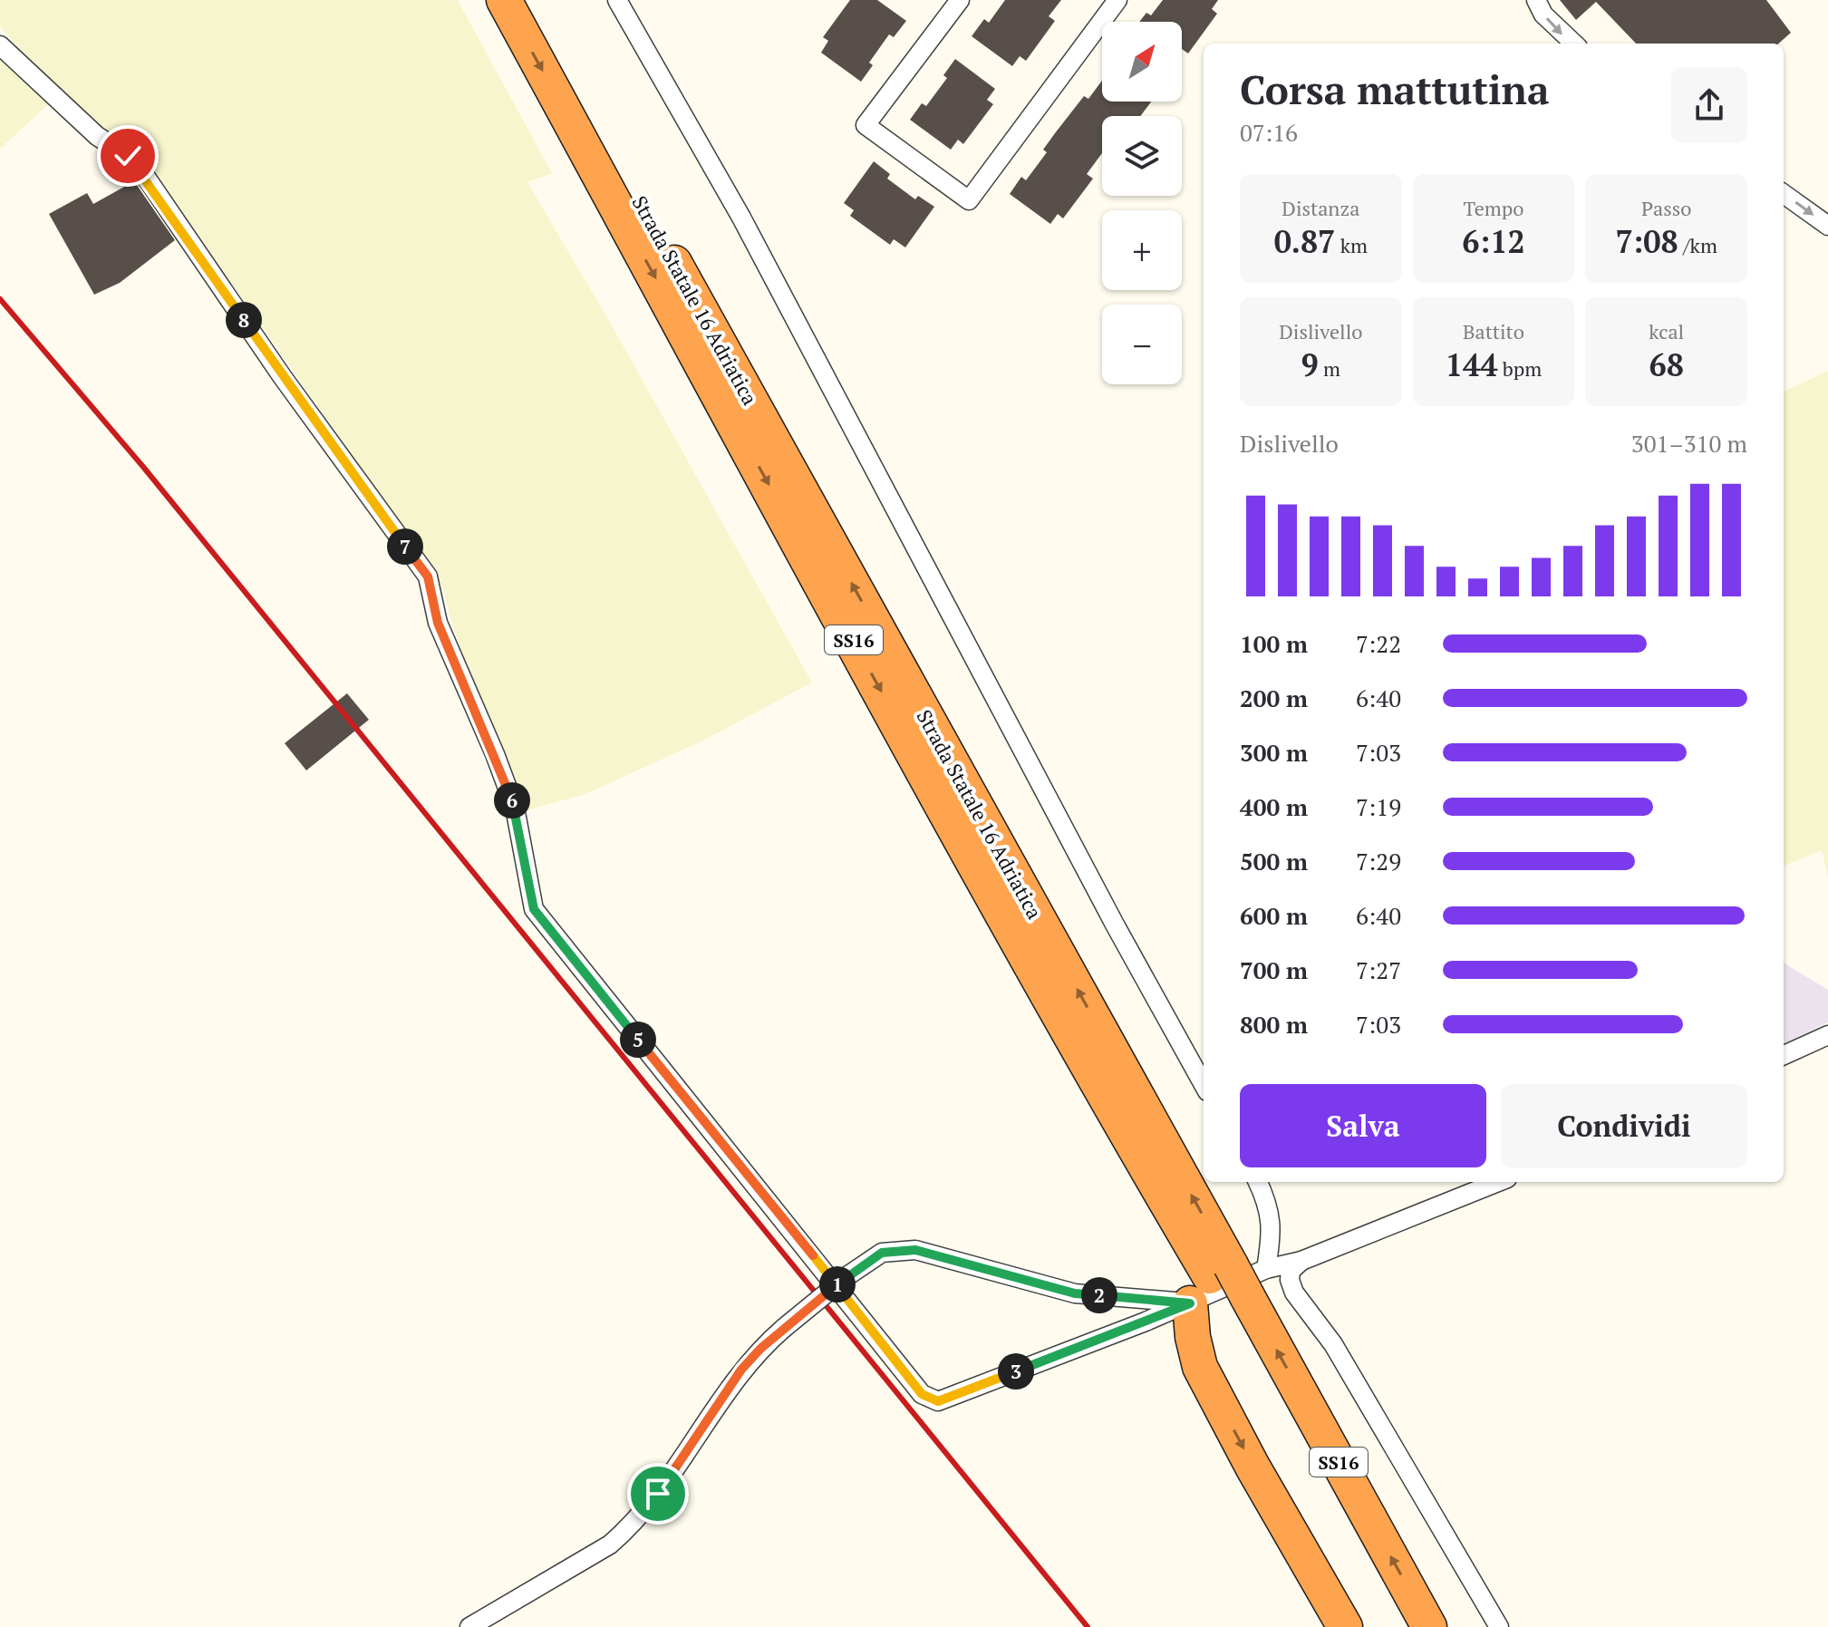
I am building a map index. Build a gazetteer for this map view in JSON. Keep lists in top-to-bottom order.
{
  "streets": {
    "highway": ["Strada Statale 16 Adriatica", "SS16"]
  },
  "north": "top right",
  "page": {
    "map_buttons": ["+", "−"],
    "heading": ["Corsa mattutina", "07:16"],
    "stats": [
      ["Distanza", "0.87 km"],
      ["Tempo", "6:12"],
      ["Passo", "7:08 /km"],
      ["Dislivello", "9 m"],
      ["Battito", "144 bpm"],
      ["kcal", "68"]
    ],
    "pins": [
      "8",
      "7",
      "6",
      "5",
      "1",
      "2",
      "3"
    ],
    "chart": ["Dislivello", "301–310 m"],
    "list": [
      {
        "name": "100 m",
        "note": "7:22"
      },
      {
        "name": "200 m",
        "note": "6:40"
      },
      {
        "name": "300 m",
        "note": "7:03"
      },
      {
        "name": "400 m",
        "note": "7:19"
      },
      {
        "name": "500 m",
        "note": "7:29"
      },
      {
        "name": "600 m",
        "note": "6:40"
      },
      {
        "name": "700 m",
        "note": "7:27"
      },
      {
        "name": "800 m",
        "note": "7:03"
      }
    ],
    "buttons": ["Salva", "Condividi"]
  }
}
